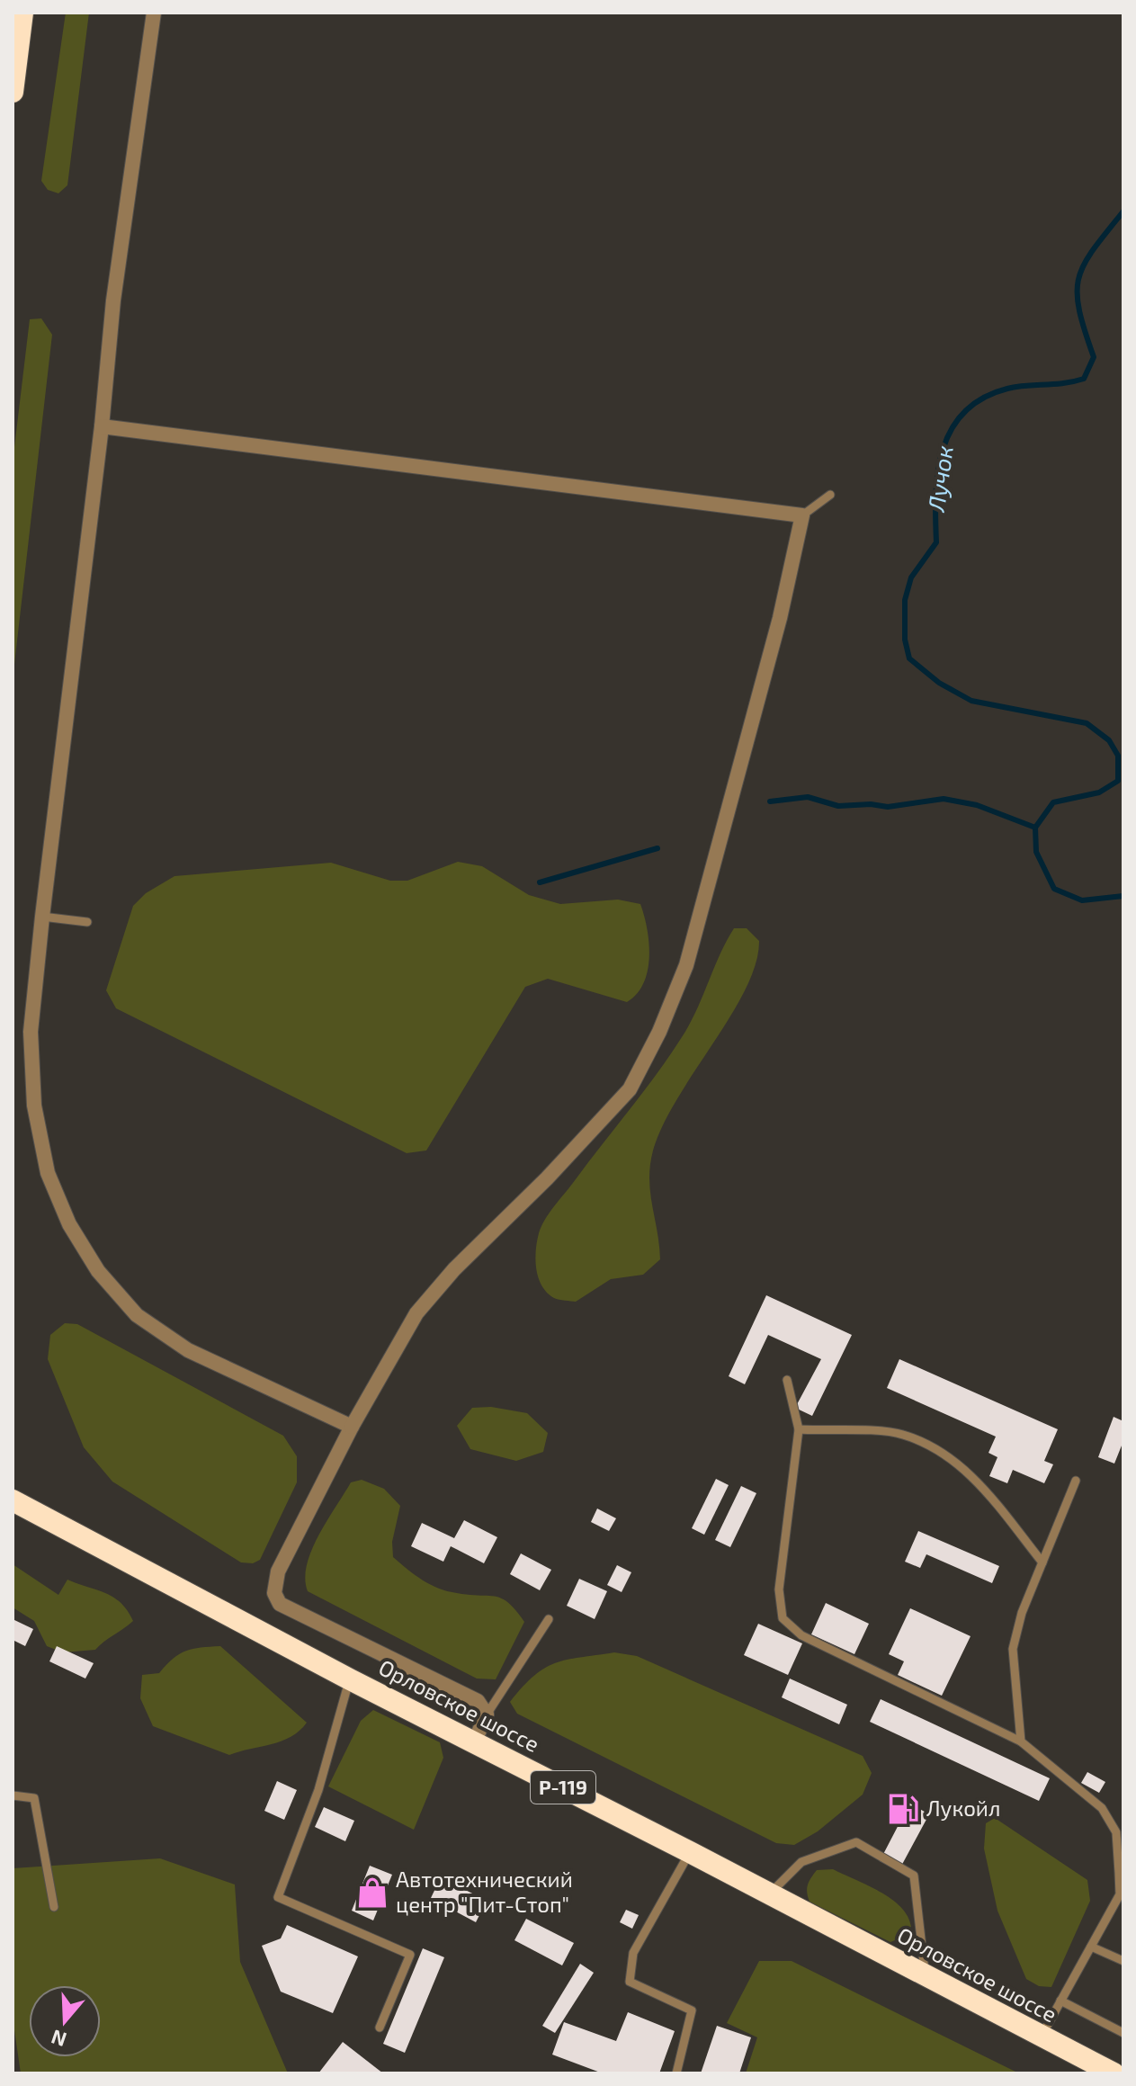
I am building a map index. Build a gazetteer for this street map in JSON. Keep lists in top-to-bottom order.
{
  "streets": {
    "highway": ["Орловское шоссе", "Р-119"]
  },
  "water": ["Лучок"],
  "places": {
    "fuel station": ["Лукойл"],
    "shop": ["Автотехнический центр \"Пит-Стоп\""]
  },
  "north": "bottom"
}
